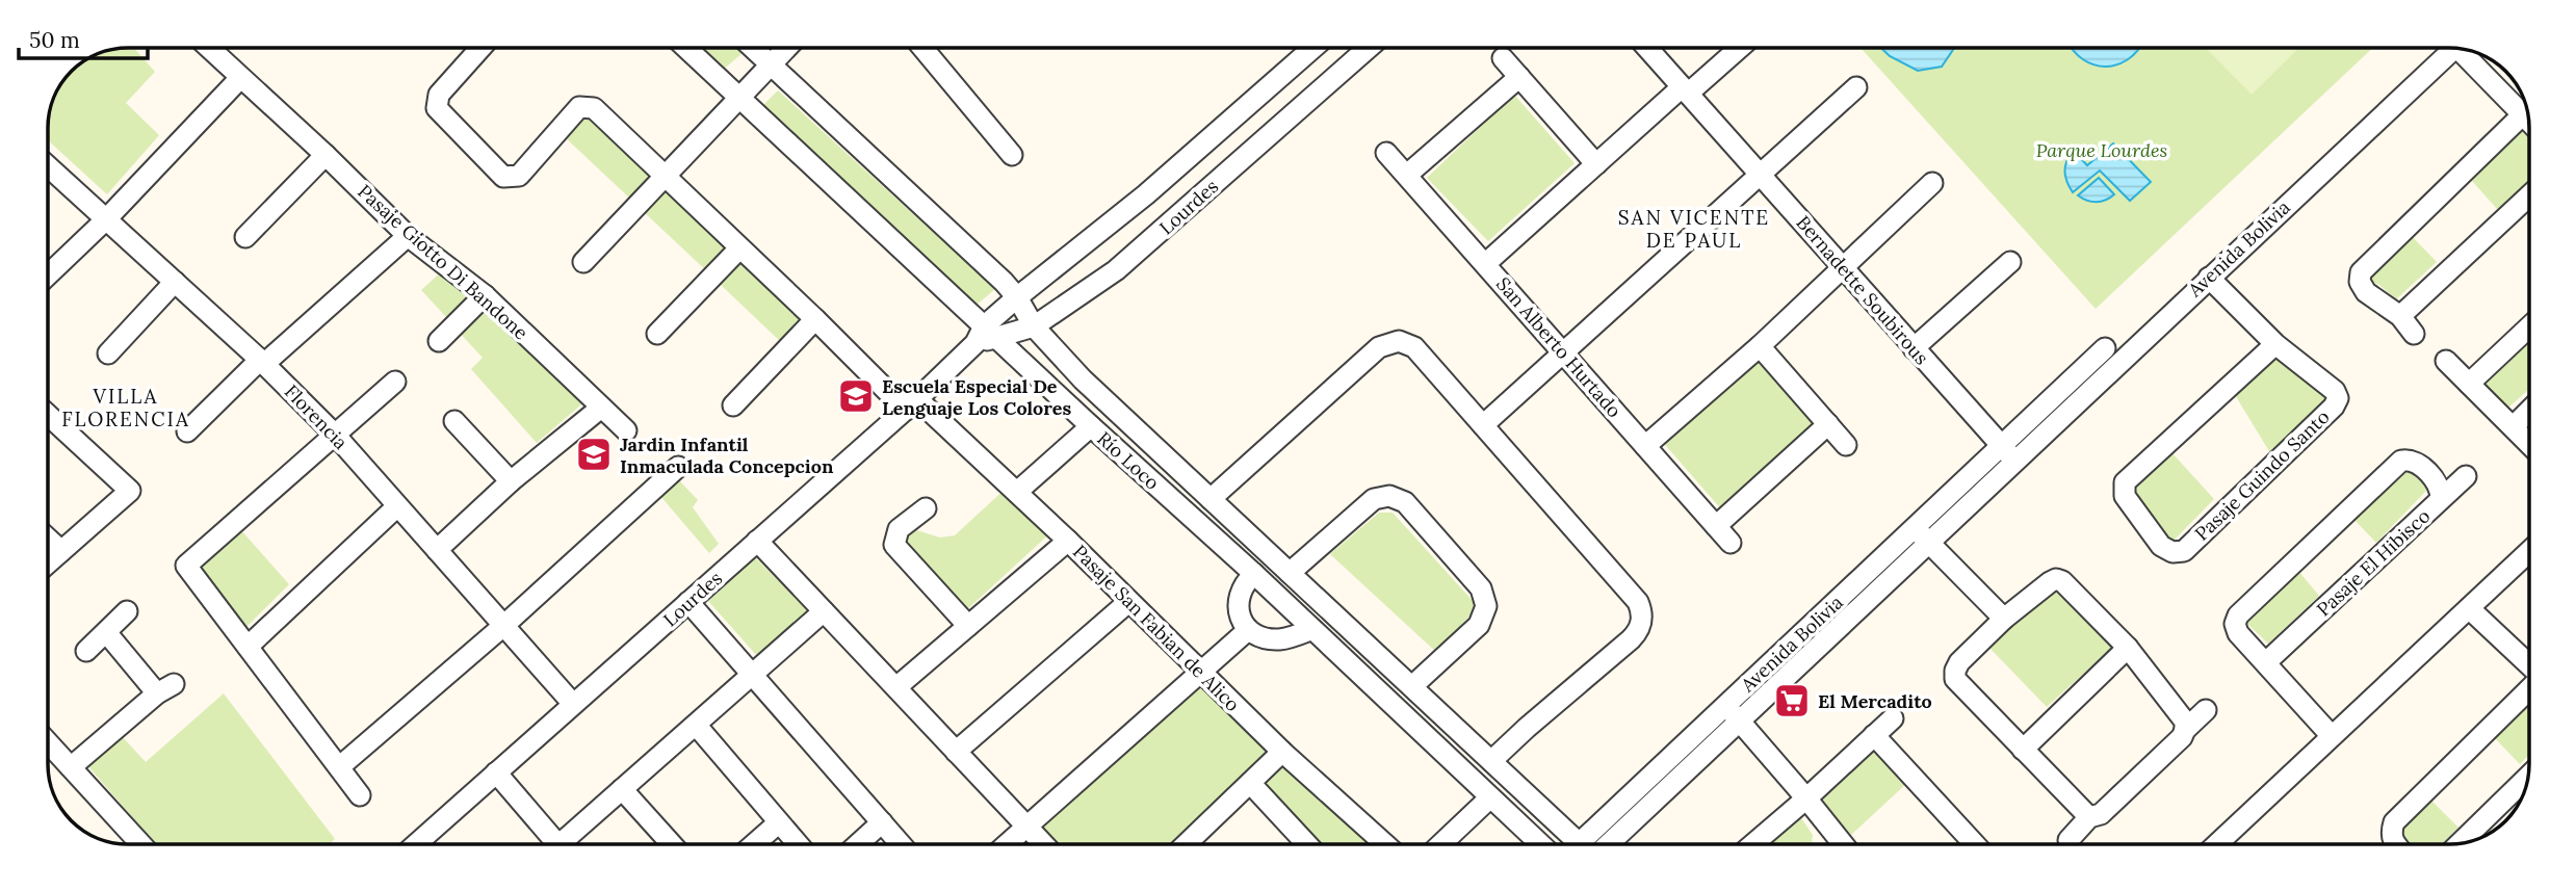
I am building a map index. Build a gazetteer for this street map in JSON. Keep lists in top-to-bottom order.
{
  "streets": {
    "street": [
      "Lourdes",
      "Avenida Bolivia",
      "Pasaje Giotto Di Bandone",
      "Bernadette Soubirous",
      "San Alberto Hurtado",
      "Florencia",
      "Río Loco",
      "Pasaje Guindo Santo",
      "Pasaje El Hibisco",
      "Pasaje San Fabian de Alico"
    ]
  },
  "crossings": [
    ["Lourdes", "Florencia"],
    ["Lourdes", "Río Loco"],
    ["Lourdes", "Pasaje San Fabian de Alico"],
    ["Avenida Bolivia", "Bernadette Soubirous"]
  ],
  "districts": ["SAN VICENTE DE PAUL", "VILLA FLORENCIA"],
  "parks": ["Parque Lourdes"],
  "places": {
    "school or university": ["Escuela Especial De Lenguaje Los Colores", "Jardin Infantil Inmaculada Concepcion"],
    "supermarket": ["El Mercadito"]
  },
  "scale_bar": "50 m"
}
